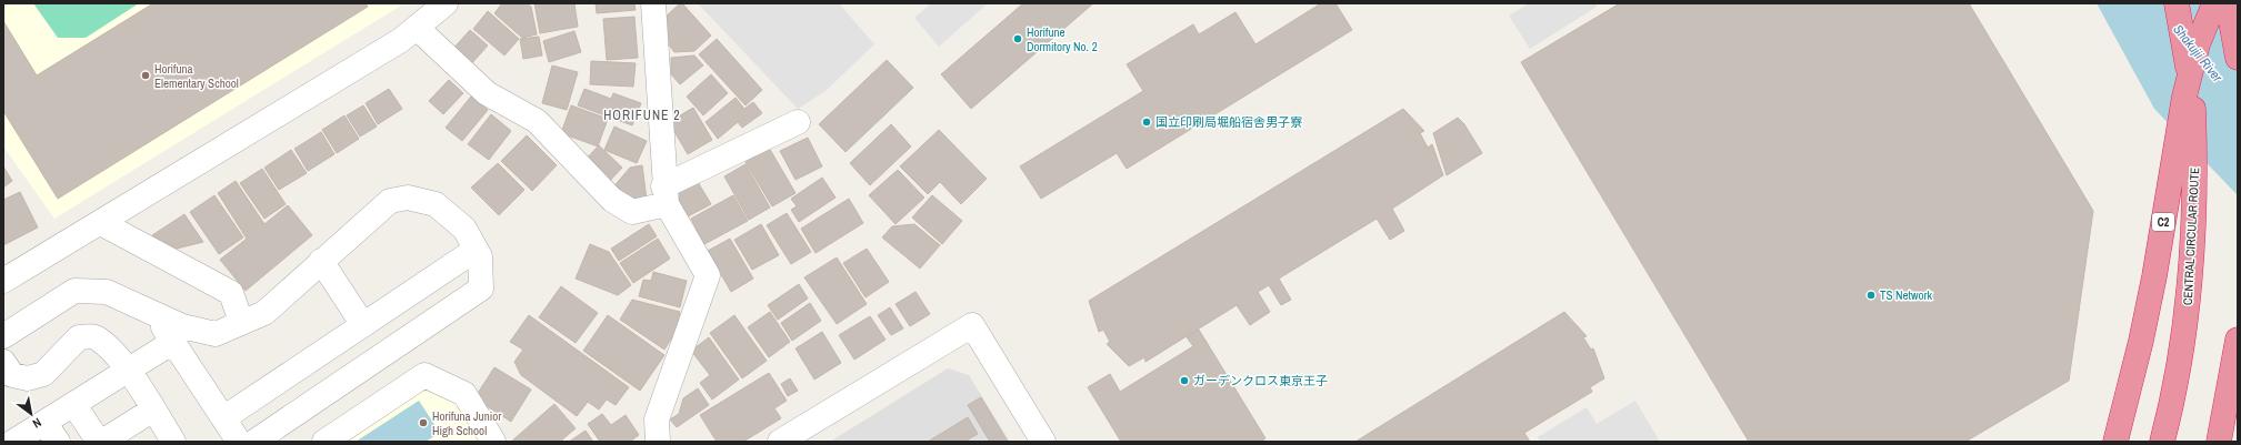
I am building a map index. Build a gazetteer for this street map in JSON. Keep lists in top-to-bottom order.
{
  "streets": {
    "highway": ["C2", "CENTRAL CIRCULAR ROUTE"]
  },
  "districts": ["HORIFUNE 2"],
  "water": ["Shakujii River"],
  "places": [
    "Horifune Dormitory No. 2",
    "Horifuna Elementary School",
    "国立印刷局堀船宿舎男子寮",
    "TS Network",
    "ガーデンクロス東京王子",
    "Horifuna Junior High School"
  ],
  "north": "bottom right"
}
